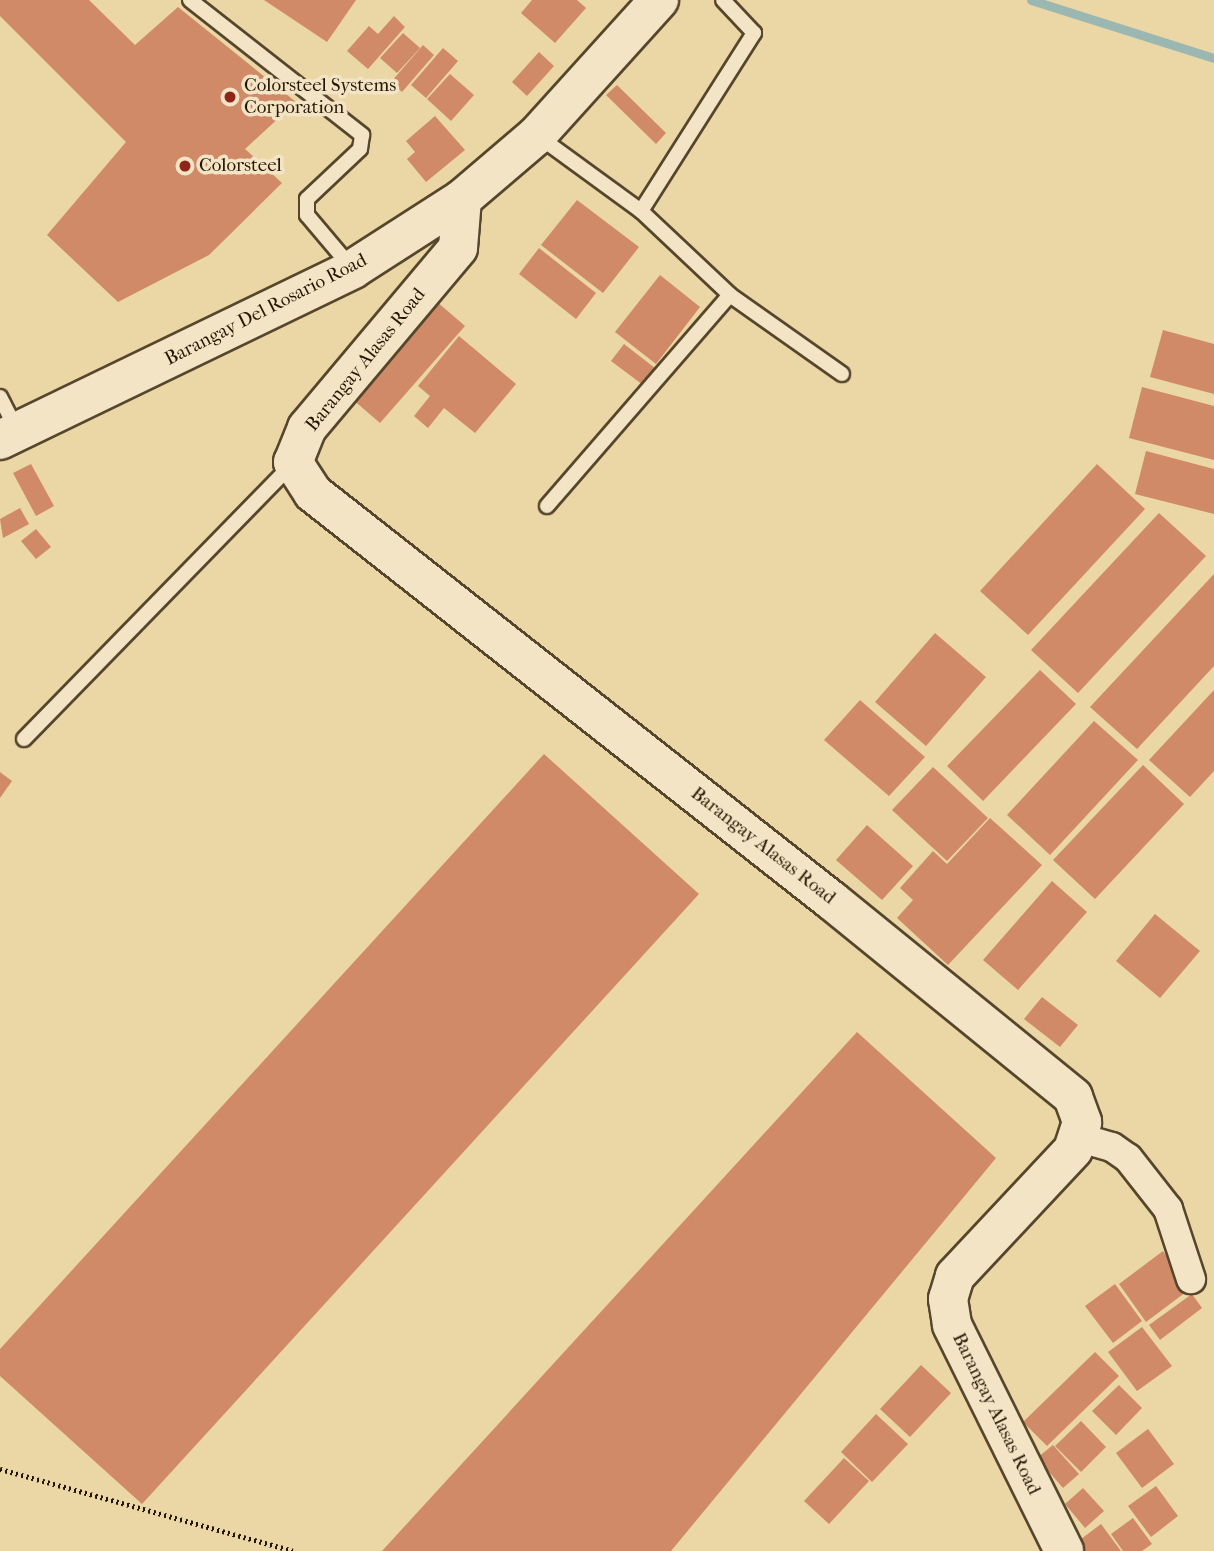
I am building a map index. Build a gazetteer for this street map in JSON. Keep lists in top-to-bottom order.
{
  "streets": {
    "street": ["Barangay Del Rosario Road", "Barangay Alasas Road"]
  },
  "crossings": [
    ["Barangay Del Rosario Road", "Barangay Alasas Road"]
  ],
  "places": ["Colorsteel Systems Corporation", "Colorsteel"]
}
